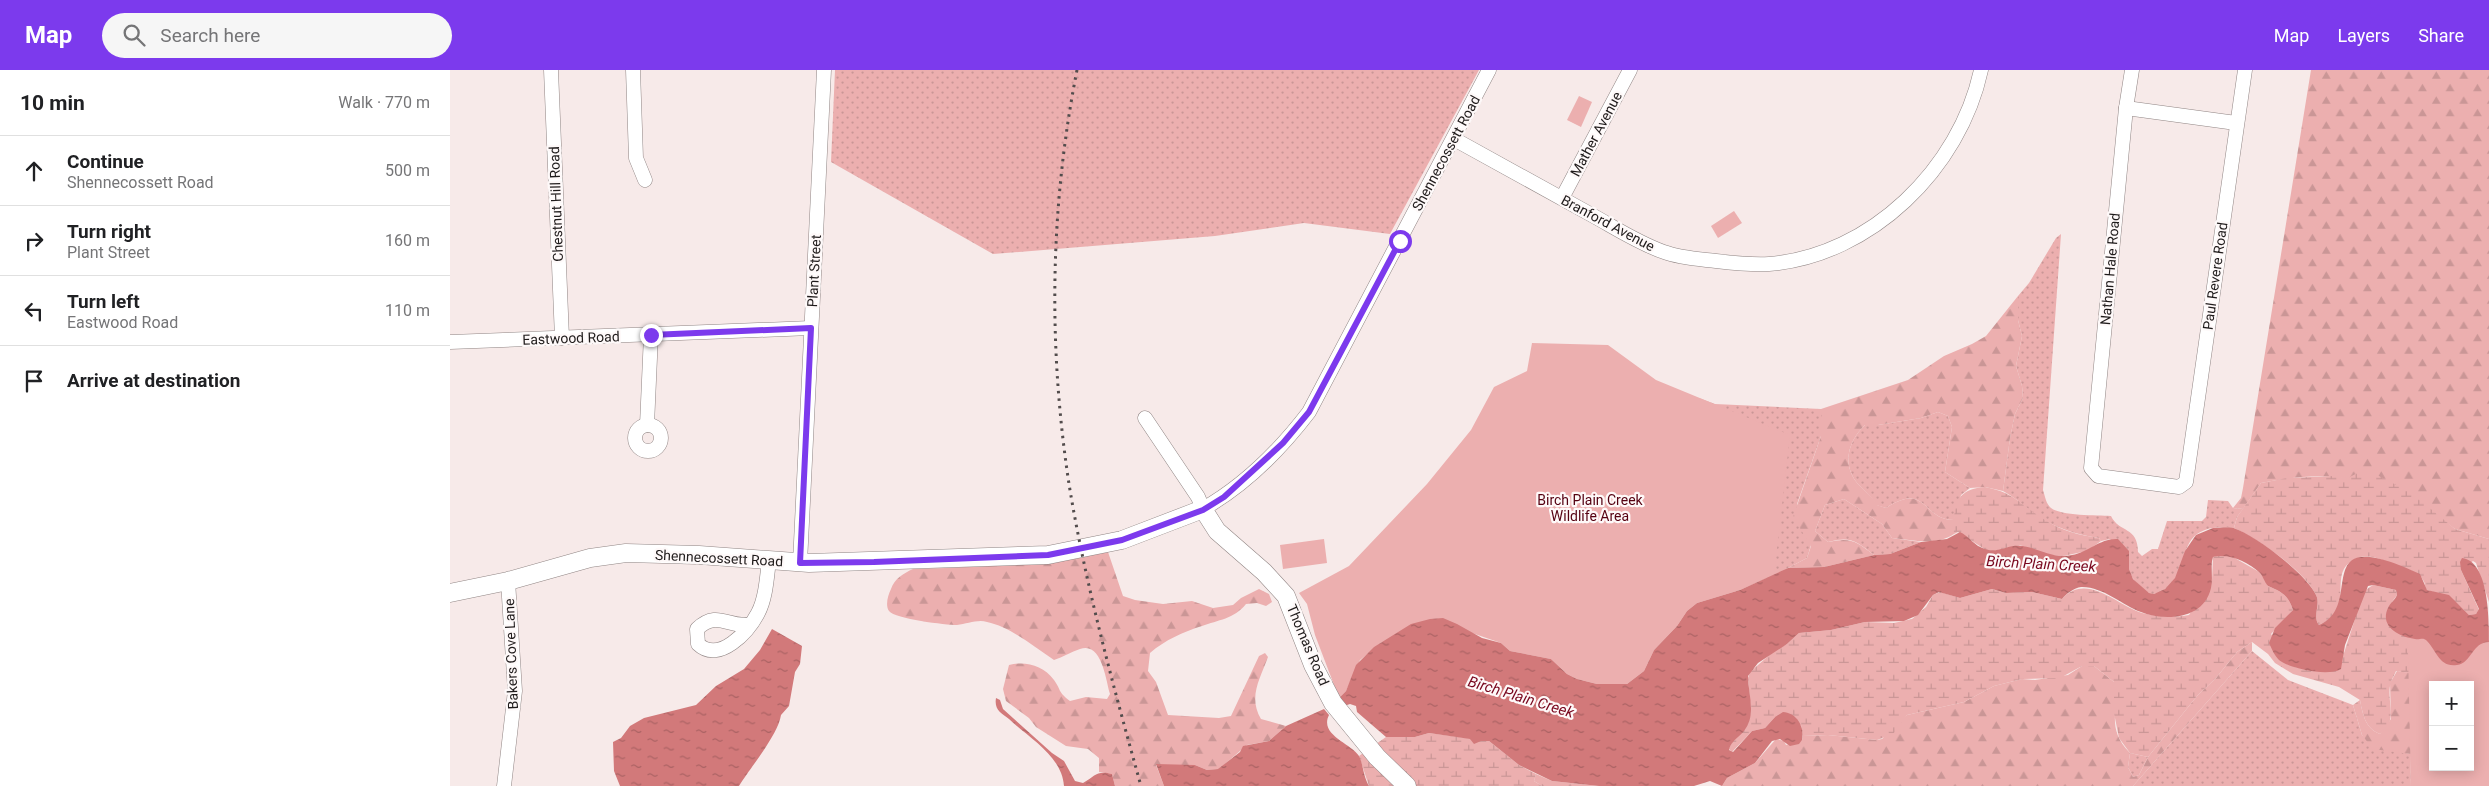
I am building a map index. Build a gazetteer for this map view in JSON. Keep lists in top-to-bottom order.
{
  "streets": {
    "main road": ["Shennecossett Road", "Thomas Road"],
    "street": [
      "Mather Avenue",
      "Chestnut Hill Road",
      "Branford Avenue",
      "Nathan Hale Road",
      "Plant Street",
      "Paul Revere Road",
      "Eastwood Road",
      "Bakers Cove Lane"
    ]
  },
  "crossings": [
    ["Mather Avenue", "Branford Avenue"],
    ["Shennecossett Road", "Branford Avenue"],
    ["Shennecossett Road", "Plant Street"],
    ["Shennecossett Road", "Thomas Road"],
    ["Shennecossett Road", "Bakers Cove Lane"],
    ["Chestnut Hill Road", "Eastwood Road"],
    ["Nathan Hale Road", "Paul Revere Road"],
    ["Plant Street", "Eastwood Road"]
  ],
  "water": ["Birch Plain Creek"],
  "parks": ["Birch Plain Creek Wildlife Area"],
  "page": {
    "header": "Map",
    "search": "Search here",
    "nav": ["Map", "Layers", "Share"],
    "heading": ["10 min", "Walk · 770 m"],
    "list": [
      ["Continue", "Shennecossett Road", "500 m"],
      ["Turn right", "Plant Street", "160 m"],
      ["Turn left", "Eastwood Road", "110 m"],
      "Arrive at destination"
    ],
    "map_buttons": ["+", "−"]
  }
}
